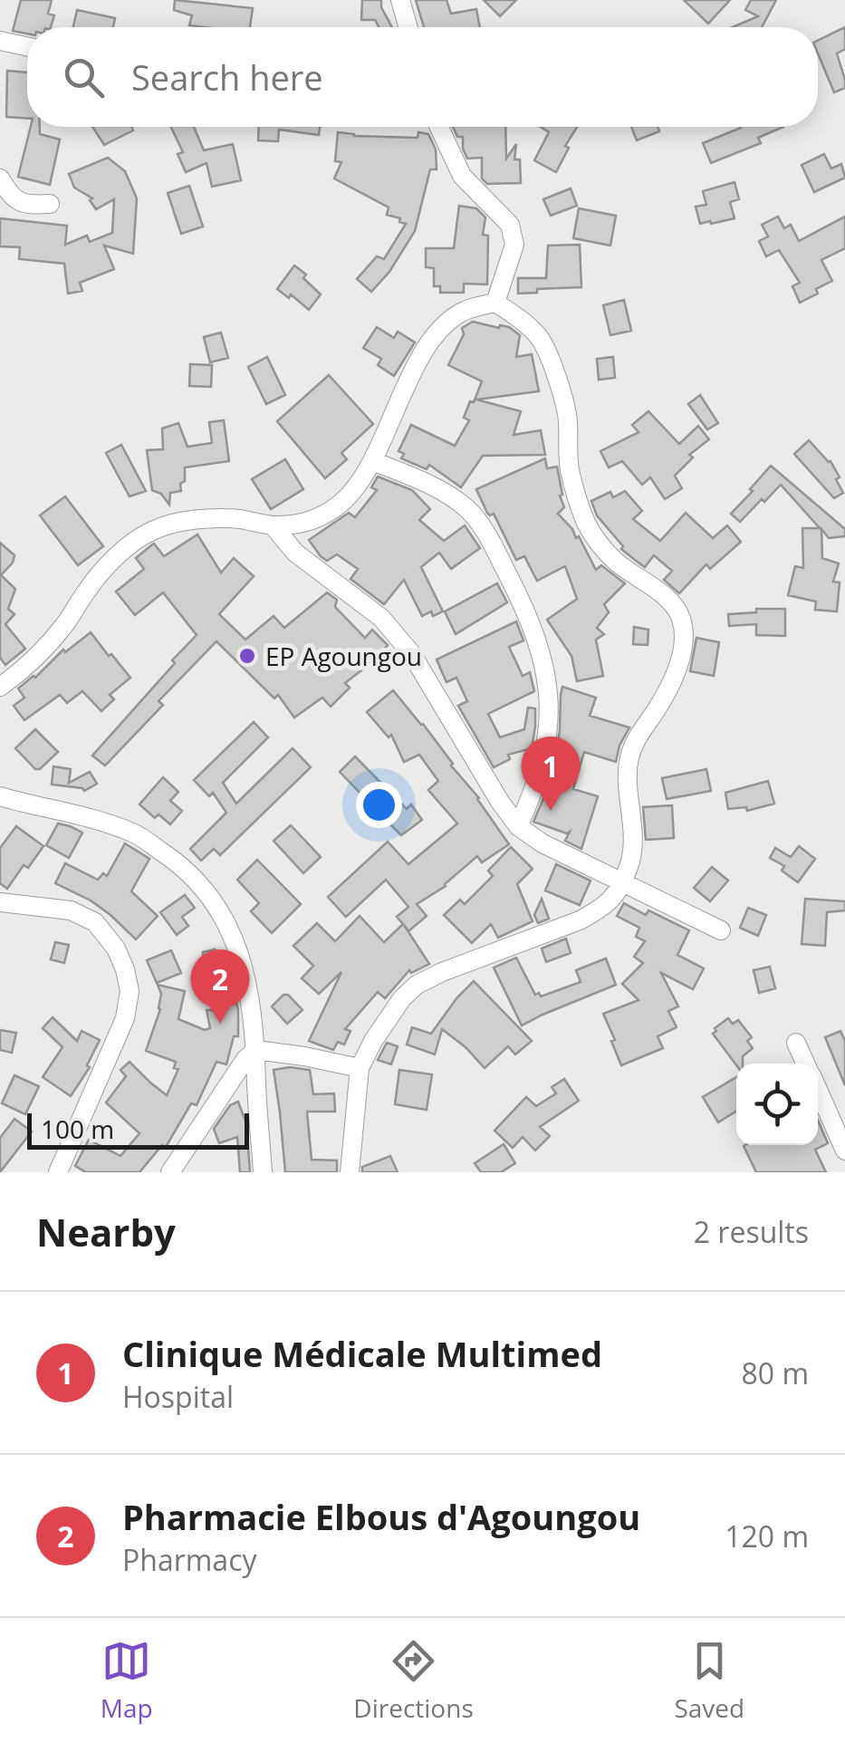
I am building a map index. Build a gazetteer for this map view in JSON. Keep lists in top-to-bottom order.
{
  "places": ["EP Agoungou"],
  "scale_bar": "100 m",
  "page": {
    "search": "Search here",
    "pins": ["1", "2"],
    "scale": "100 m",
    "heading": ["Nearby", "2 results"],
    "list": [
      {
        "mark": "1",
        "name": "Clinique Médicale Multimed",
        "note": "Hospital",
        "value": "80 m"
      },
      {
        "mark": "2",
        "name": "Pharmacie Elbous d'Agoungou",
        "note": "Pharmacy",
        "value": "120 m"
      }
    ],
    "nav": ["Map", "Directions", "Saved"]
  }
}
